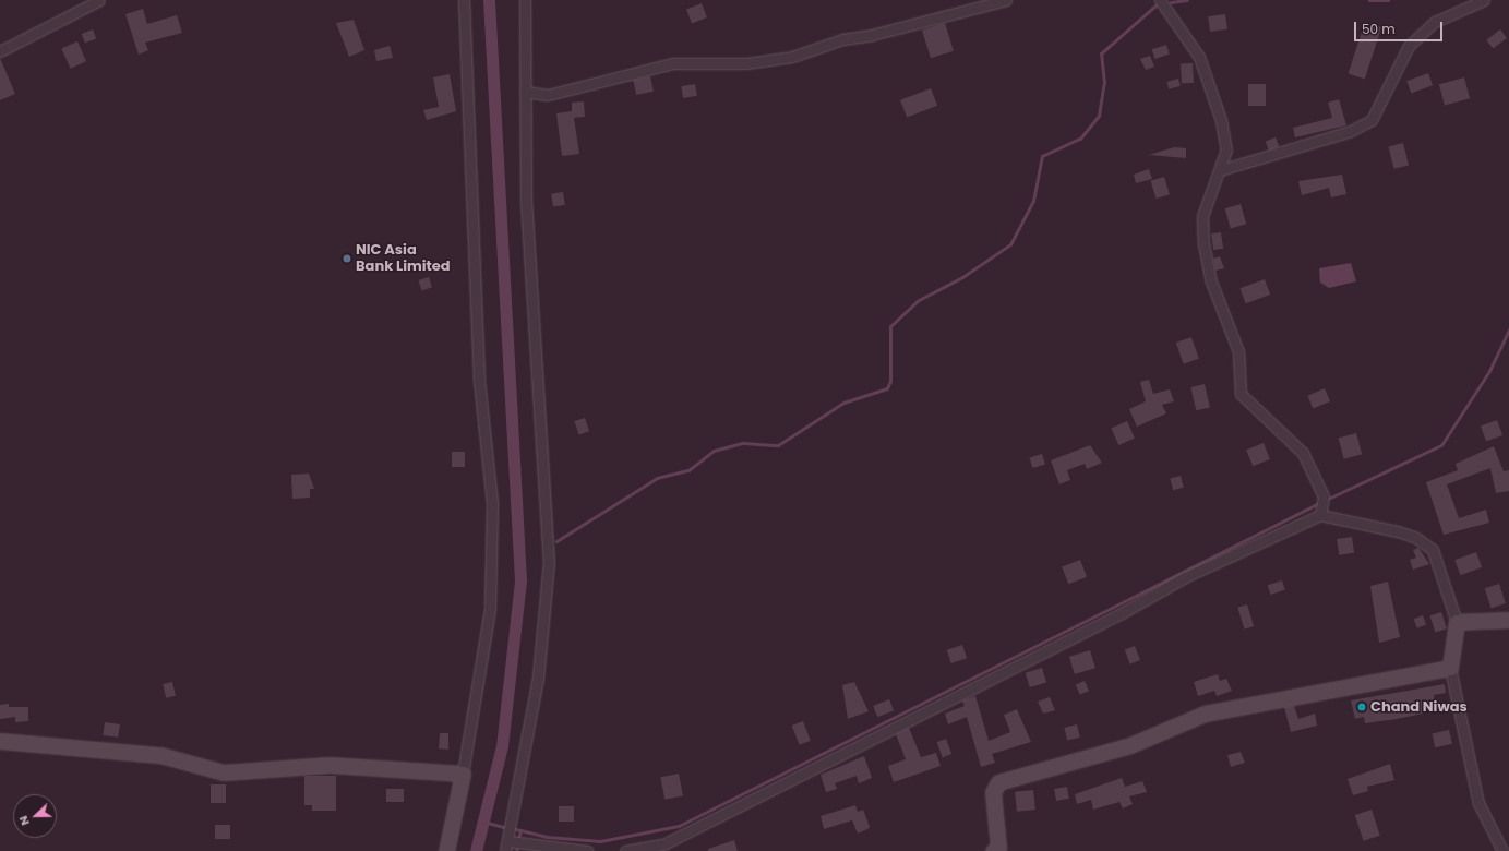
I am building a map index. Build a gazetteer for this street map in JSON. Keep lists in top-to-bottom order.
{
  "places": ["NIC Asia Bank Limited", "Chand Niwas"],
  "scale_bar": "50 m",
  "north": "left"
}
